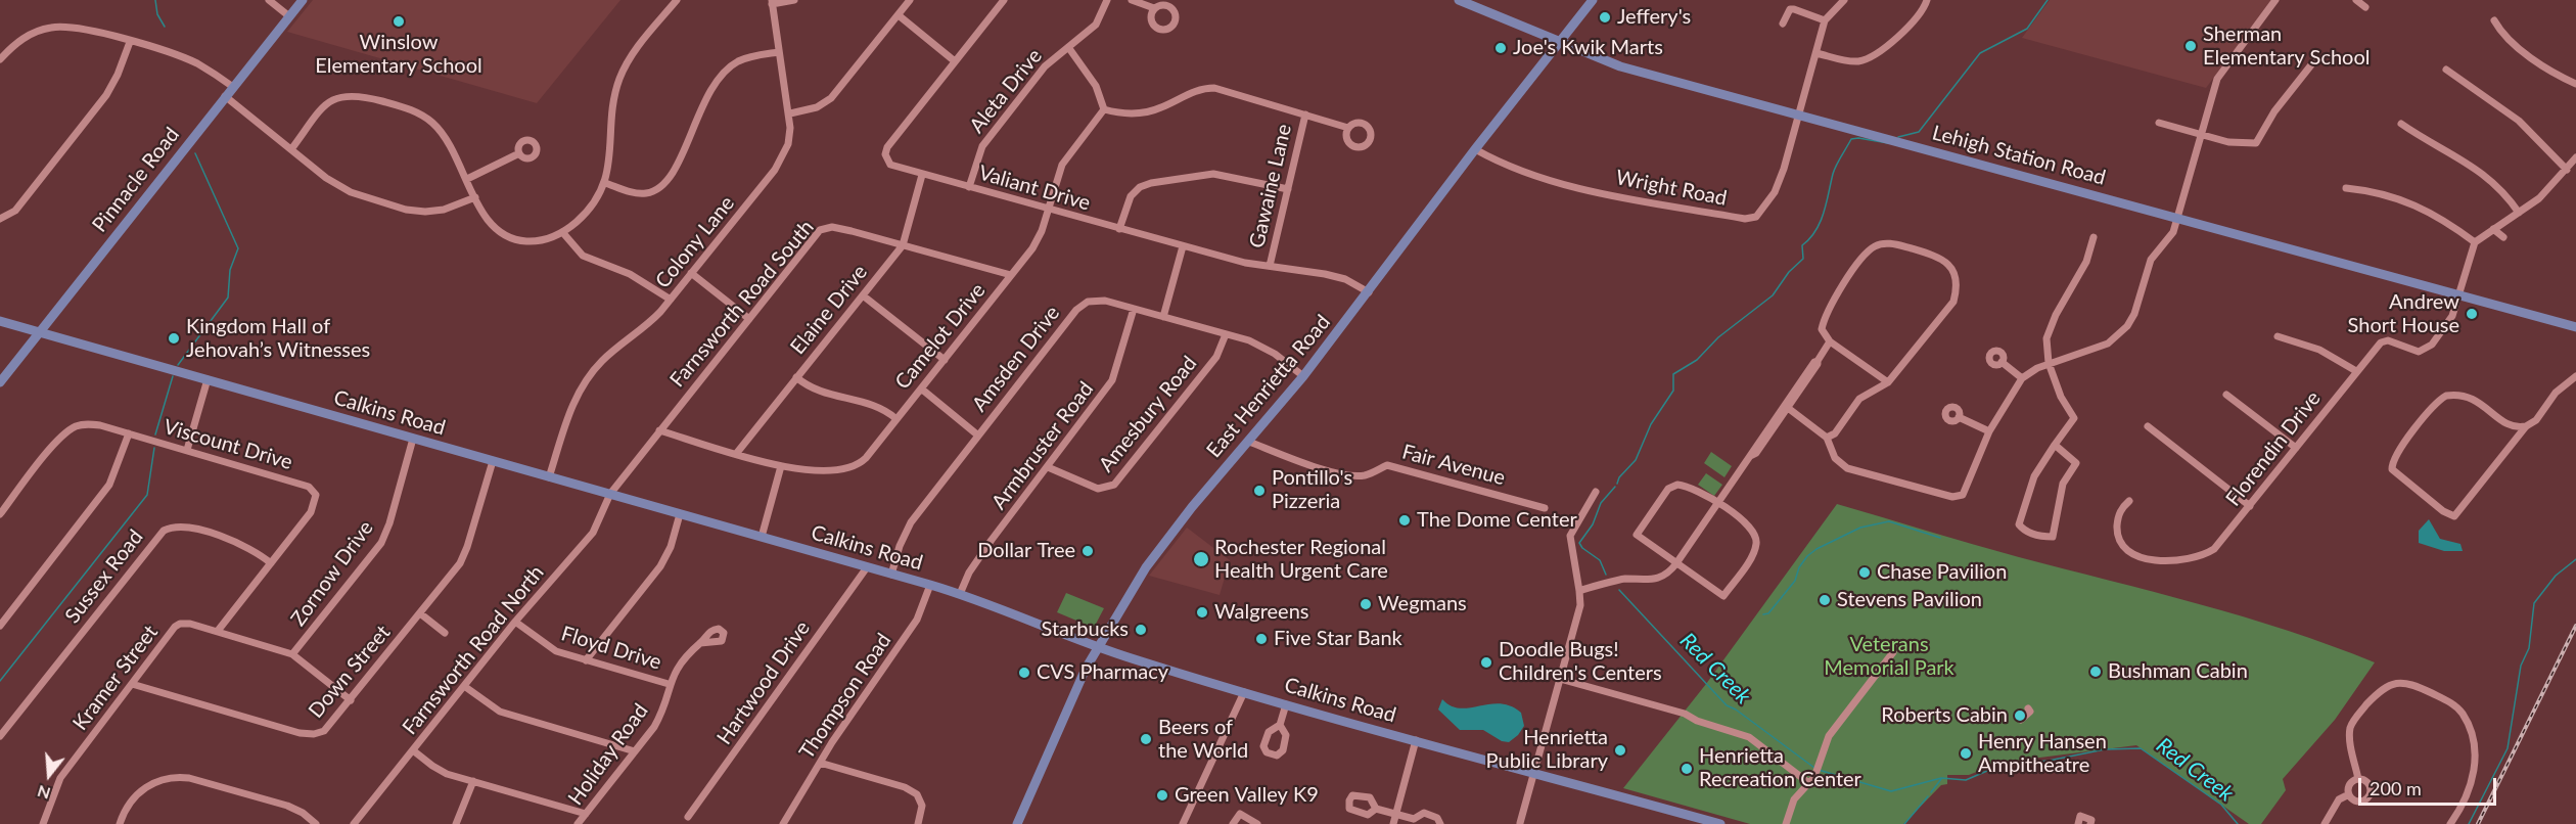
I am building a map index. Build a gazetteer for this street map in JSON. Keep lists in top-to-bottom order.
{
  "streets": {
    "main road": [
      "Lehigh Station Road",
      "Pinnacle Road",
      "East Henrietta Road",
      "Calkins Road"
    ],
    "street": [
      "Aleta Drive",
      "Gawaine Lane",
      "Valiant Drive",
      "Wright Road",
      "Colony Lane",
      "Farnsworth Road South",
      "Elaine Drive",
      "Camelot Drive",
      "Amsden Drive",
      "Amesbury Road",
      "Viscount Drive",
      "Armbruster Road",
      "Florendin Drive",
      "Fair Avenue",
      "Zornow Drive",
      "Sussex Road",
      "Floyd Drive",
      "Farnsworth Road North",
      "Down Street",
      "Kramer Street",
      "Hartwood Drive",
      "Thompson Road",
      "Holiday Road"
    ]
  },
  "crossings": [
    ["Aleta Drive", "Valiant Drive"],
    ["Lehigh Station Road", "Wright Road"],
    ["Lehigh Station Road", "East Henrietta Road"],
    ["Lehigh Station Road", "Florendin Drive"],
    ["Pinnacle Road", "Calkins Road"],
    ["Gawaine Lane", "Valiant Drive"],
    ["Valiant Drive", "Elaine Drive"],
    ["Valiant Drive", "Camelot Drive"],
    ["Valiant Drive", "East Henrietta Road"],
    ["Wright Road", "East Henrietta Road"],
    ["Colony Lane", "Calkins Road"],
    ["Farnsworth Road South", "Elaine Drive"],
    ["Farnsworth Road South", "Camelot Drive"],
    ["Farnsworth Road South", "Calkins Road"],
    ["Farnsworth Road South", "Farnsworth Road North"],
    ["Elaine Drive", "Camelot Drive"],
    ["Amsden Drive", "East Henrietta Road"],
    ["Amsden Drive", "Calkins Road"],
    ["Amsden Drive", "Amesbury Road"],
    ["Amsden Drive", "Armbruster Road"],
    ["East Henrietta Road", "Calkins Road"],
    ["East Henrietta Road", "Fair Avenue"],
    ["Calkins Road", "Armbruster Road"],
    ["Calkins Road", "Zornow Drive"],
    ["Calkins Road", "Farnsworth Road North"],
    ["Calkins Road", "Down Street"],
    ["Calkins Road", "Hartwood Drive"],
    ["Calkins Road", "Thompson Road"],
    ["Amesbury Road", "Armbruster Road"],
    ["Viscount Drive", "Sussex Road"],
    ["Viscount Drive", "Kramer Street"],
    ["Zornow Drive", "Kramer Street"],
    ["Floyd Drive", "Farnsworth Road North"],
    ["Floyd Drive", "Holiday Road"],
    ["Down Street", "Kramer Street"]
  ],
  "water": ["Red Creek"],
  "parks": ["Veterans Memorial Park"],
  "places": [
    "Jeffery's",
    "Winslow Elementary School",
    "Sherman Elementary School",
    "Joe's Kwik Marts",
    "Andrew Short House",
    "Kingdom Hall of Jehovah’s Witnesses",
    "Pontillo's Pizzeria",
    "The Dome Center",
    "Dollar Tree",
    "Rochester Regional Health Urgent Care",
    "Chase Pavilion",
    "Stevens Pavilion",
    "Wegmans",
    "Walgreens",
    "Starbucks",
    "Five Star Bank",
    "Doodle Bugs! Children's Centers",
    "Bushman Cabin",
    "CVS Pharmacy",
    "Roberts Cabin",
    "Beers of the World",
    "Henrietta Public Library",
    "Henry Hansen Ampitheatre",
    "Henrietta Recreation Center",
    "Green Valley K9"
  ],
  "scale_bar": "200 m",
  "north": "bottom"
}
